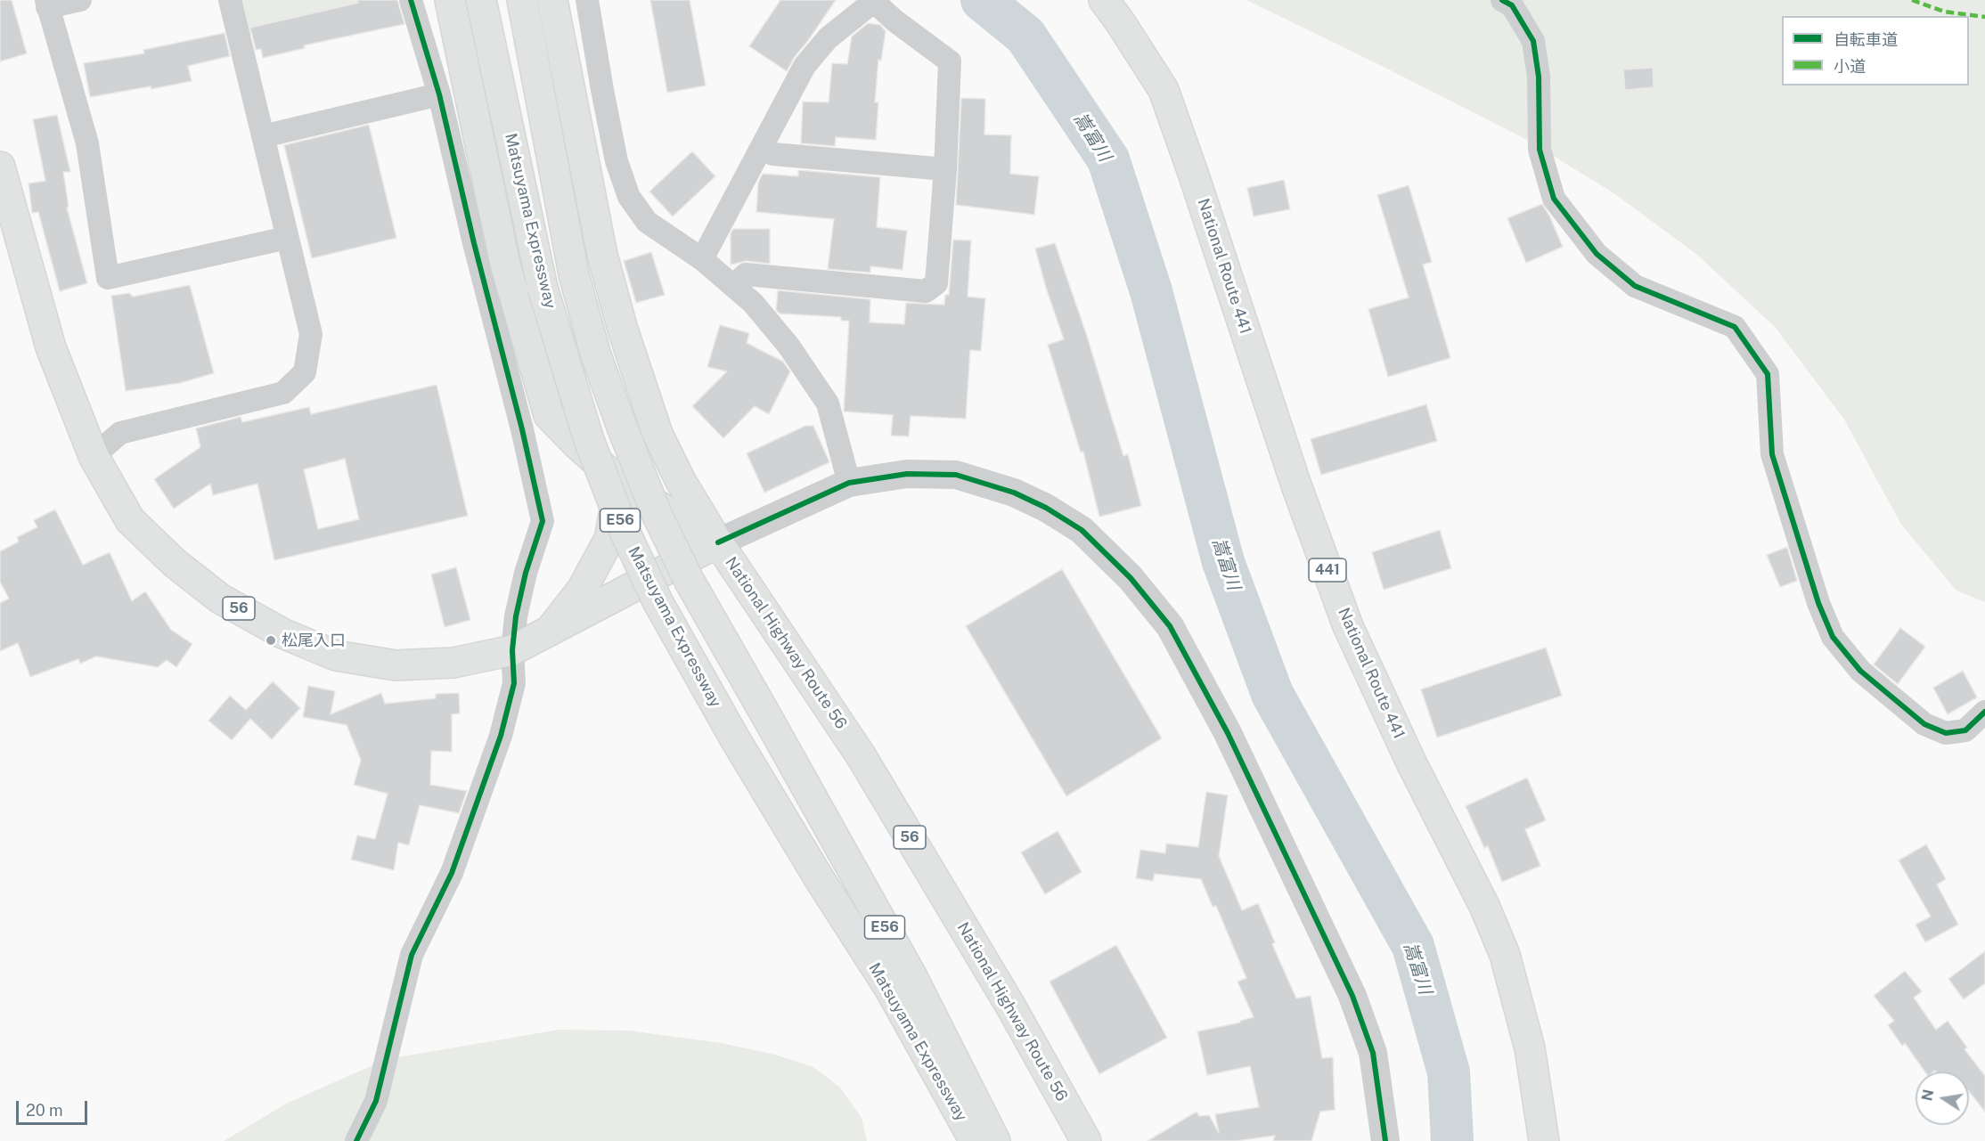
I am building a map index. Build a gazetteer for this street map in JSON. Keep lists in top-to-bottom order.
{
  "streets": {
    "highway": [
      "Matsuyama Expressway",
      "National Route 441",
      "E56",
      "441",
      "56",
      "National Highway Route 56"
    ]
  },
  "water": ["嵩富川"],
  "places": ["松尾入口"],
  "legend": ["自転車道", "小道"],
  "scale_bar": "20 m",
  "north": "left"
}
